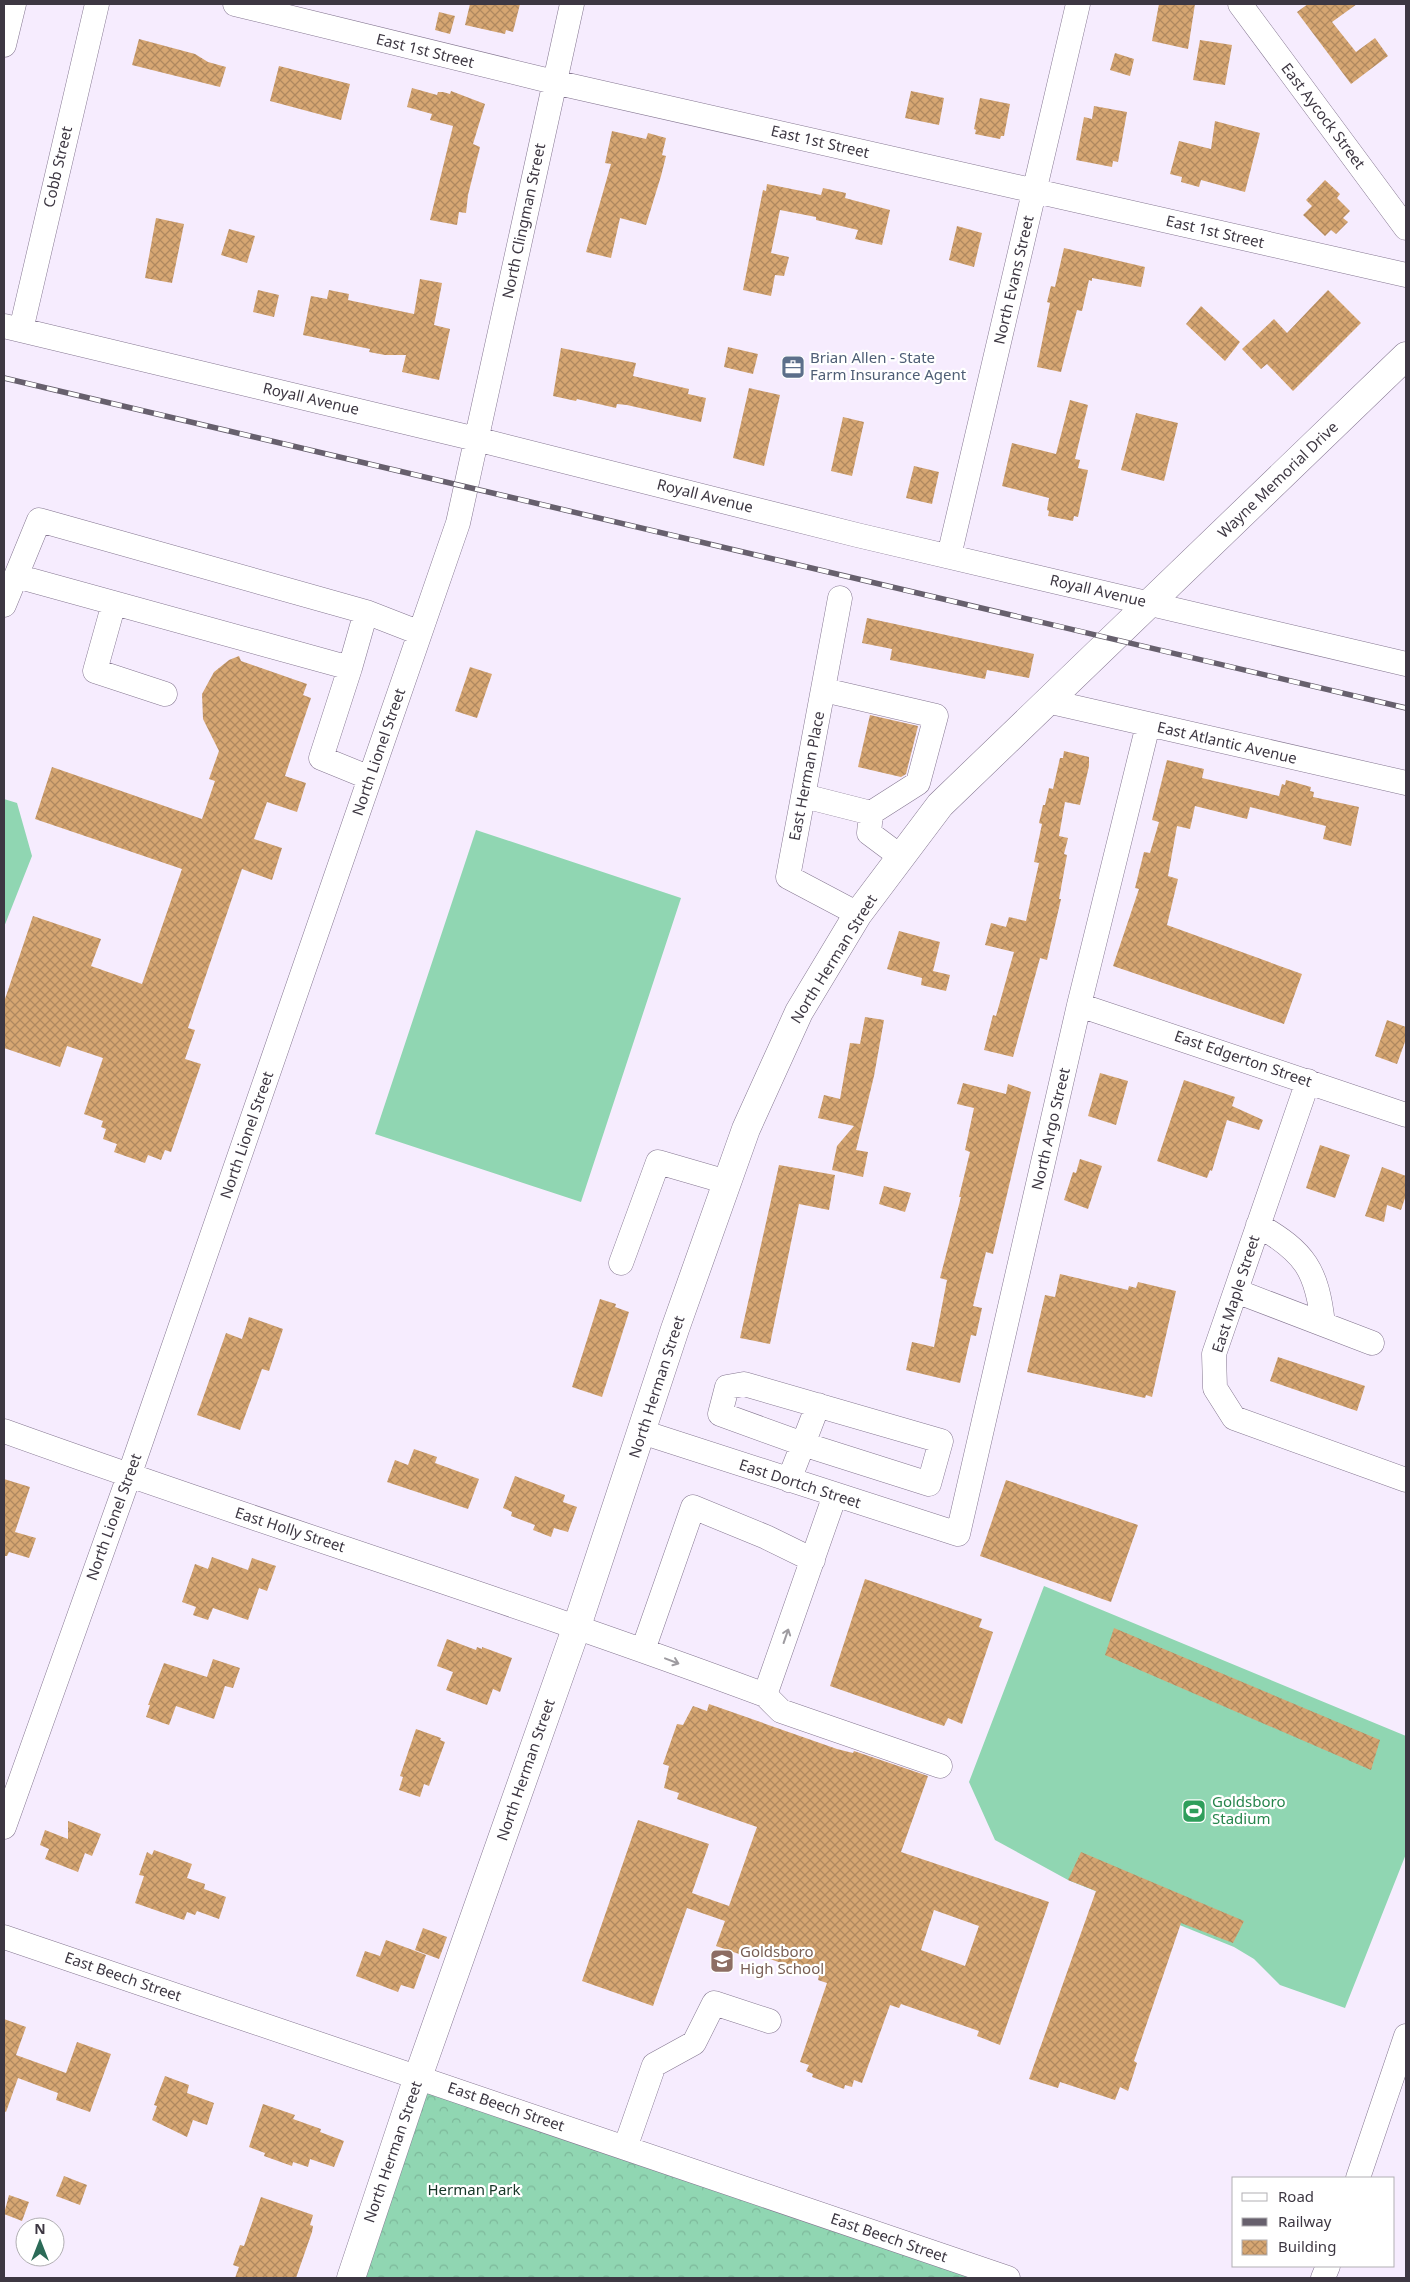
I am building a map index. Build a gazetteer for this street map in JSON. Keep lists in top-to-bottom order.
{
  "streets": {
    "main road": ["Wayne Memorial Drive", "North Herman Street"],
    "street": [
      "East 1st Street",
      "East Aycock Street",
      "Cobb Street",
      "North Clingman Street",
      "North Evans Street",
      "Royall Avenue",
      "East Atlantic Avenue",
      "North Lionel Street",
      "East Herman Place",
      "East Edgerton Street",
      "North Argo Street",
      "East Maple Street",
      "East Dortch Street",
      "East Holly Street",
      "East Beech Street"
    ]
  },
  "crossings": [
    ["East 1st Street", "North Clingman Street"],
    ["East 1st Street", "North Evans Street"],
    ["Cobb Street", "Royall Avenue"],
    ["North Clingman Street", "Royall Avenue"],
    ["North Clingman Street", "North Lionel Street"],
    ["North Evans Street", "Royall Avenue"],
    ["Royall Avenue", "Wayne Memorial Drive"],
    ["Royall Avenue", "North Lionel Street"],
    ["Royall Avenue", "North Herman Street"],
    ["Wayne Memorial Drive", "North Herman Street"],
    ["East Atlantic Avenue", "North Herman Street"],
    ["East Atlantic Avenue", "North Argo Street"],
    ["North Lionel Street", "East Holly Street"],
    ["East Herman Place", "North Herman Street"],
    ["North Herman Street", "East Dortch Street"],
    ["North Herman Street", "East Holly Street"],
    ["North Herman Street", "East Beech Street"],
    ["East Edgerton Street", "North Argo Street"],
    ["East Edgerton Street", "East Maple Street"],
    ["North Argo Street", "East Dortch Street"]
  ],
  "parks": ["Herman Park"],
  "places": {
    "office": ["Brian Allen - State Farm Insurance Agent"],
    "sports": ["Goldsboro Stadium"],
    "school or university": ["Goldsboro High School"]
  },
  "legend": ["Road", "Railway", "Building"],
  "north": "top"
}
